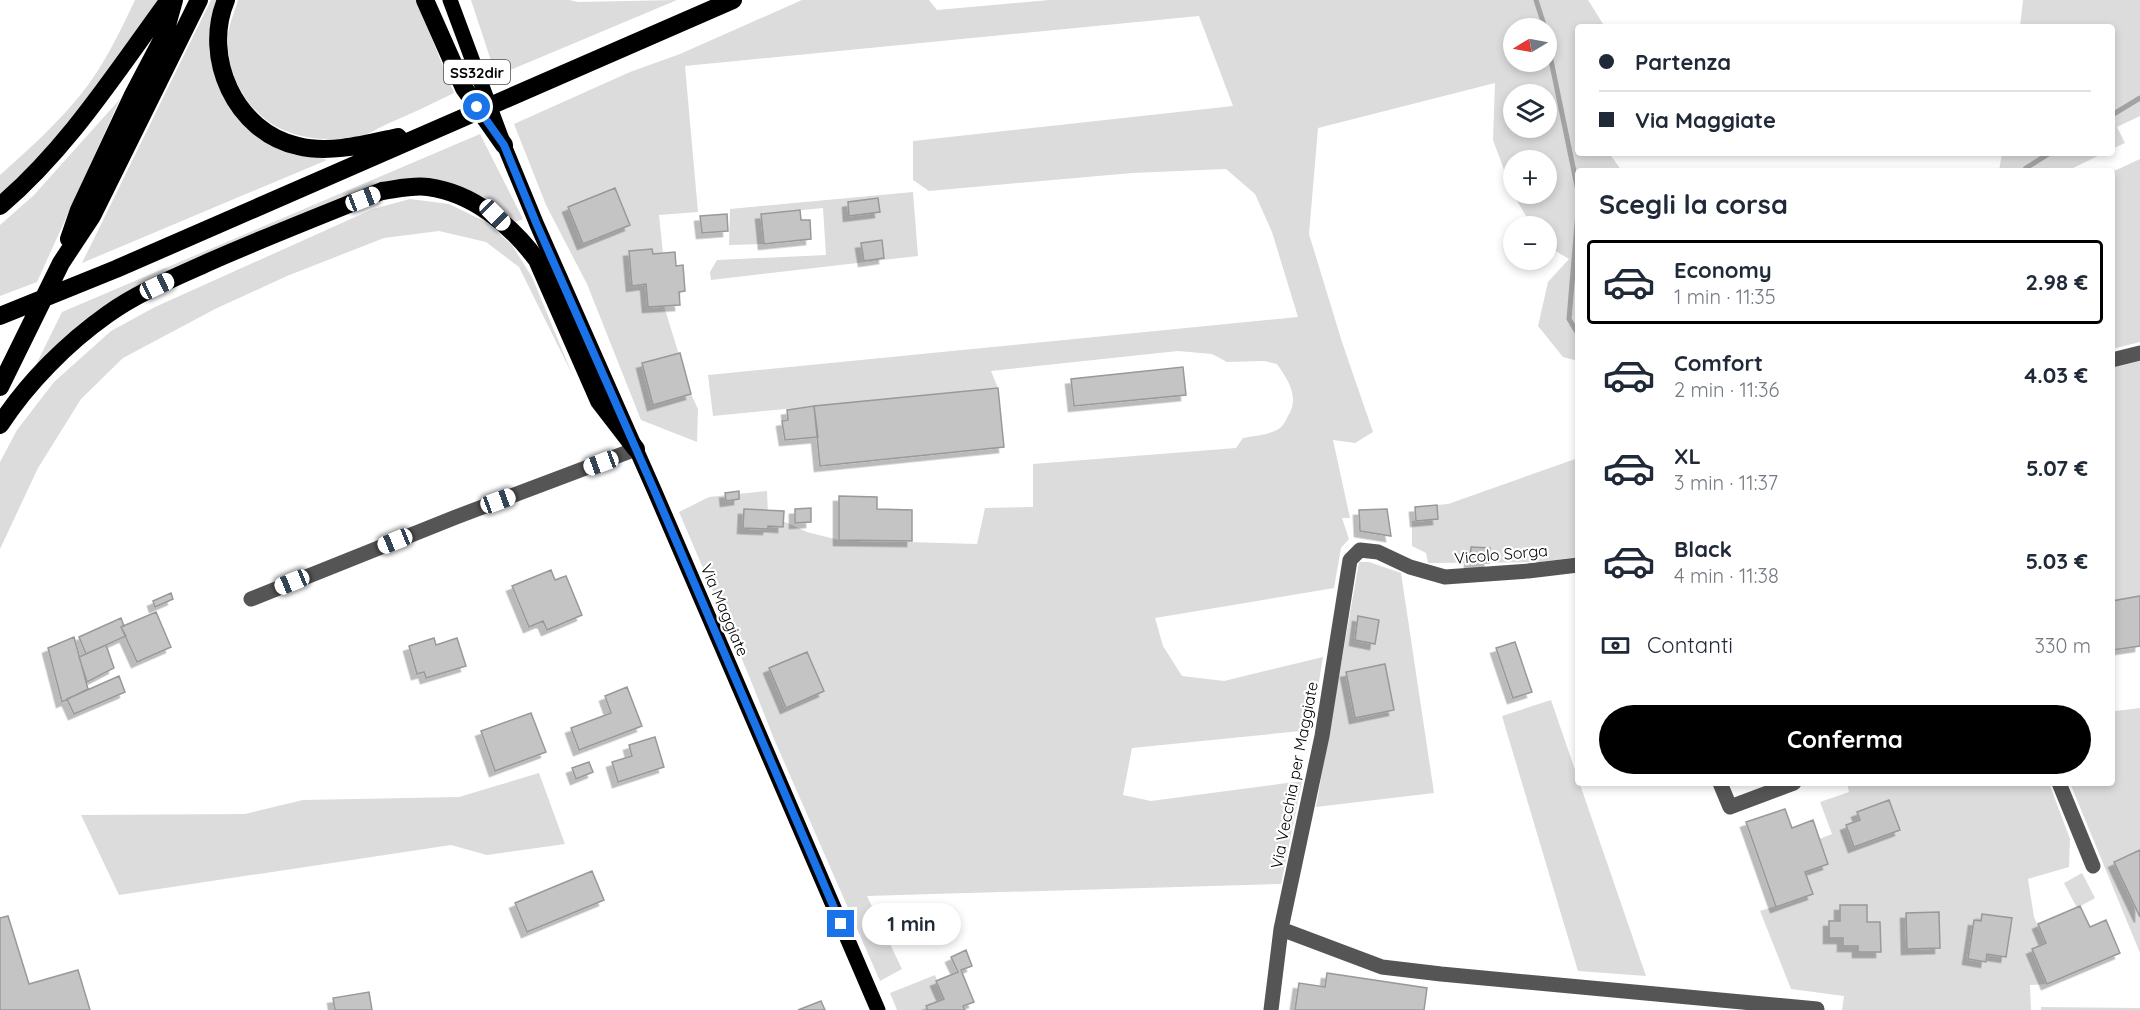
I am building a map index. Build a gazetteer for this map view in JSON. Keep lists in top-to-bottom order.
{
  "streets": {
    "main road": ["SS32dir", "Via Maggiate"],
    "street": ["Vicolo Sorga", "Via Vecchia per Maggiate"]
  },
  "crossings": [
    ["SS32dir", "Via Maggiate"],
    ["Vicolo Sorga", "Via Vecchia per Maggiate"]
  ],
  "north": "left",
  "page": {
    "map_buttons": ["+", "−"],
    "banner": ["Partenza", "Via Maggiate"],
    "heading": "Scegli la corsa",
    "list": [
      {
        "name": "Economy",
        "note": "1 min · 11:35",
        "value": "2.98 €"
      },
      {
        "name": "Comfort",
        "note": "2 min · 11:36",
        "value": "4.03 €"
      },
      {
        "name": "XL",
        "note": "3 min · 11:37",
        "value": "5.07 €"
      },
      {
        "name": "Black",
        "note": "4 min · 11:38",
        "value": "5.03 €"
      }
    ],
    "pay": ["Contanti", "330 m"],
    "buttons": "Conferma",
    "bubble": "1 min"
  }
}
